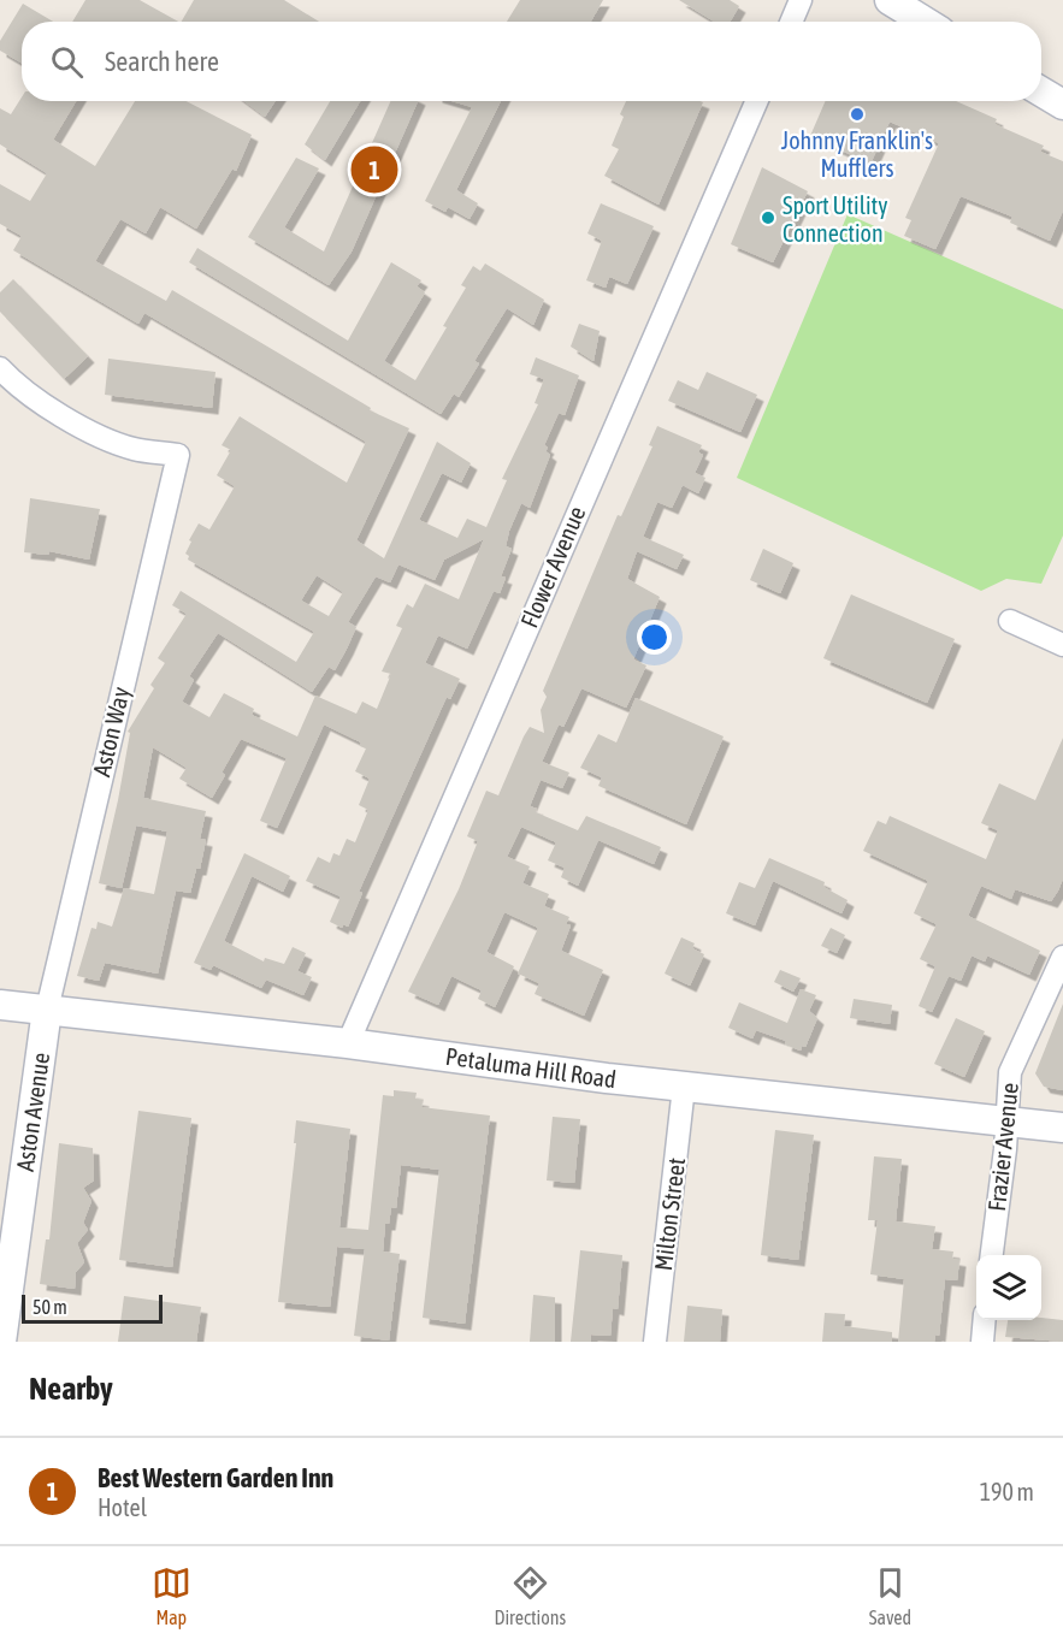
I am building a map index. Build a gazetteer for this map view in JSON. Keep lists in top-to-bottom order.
{
  "streets": {
    "main road": ["Petaluma Hill Road", "Aston Avenue"],
    "street": [
      "Flower Avenue",
      "Aston Way",
      "Frazier Avenue",
      "Milton Street"
    ]
  },
  "crossings": [
    ["Flower Avenue", "Petaluma Hill Road"],
    ["Aston Way", "Petaluma Hill Road"],
    ["Aston Way", "Aston Avenue"],
    ["Petaluma Hill Road", "Aston Avenue"],
    ["Petaluma Hill Road", "Frazier Avenue"],
    ["Petaluma Hill Road", "Milton Street"]
  ],
  "places": ["Johnny Franklin's Mufflers", "Sport Utility Connection"],
  "scale_bar": "50 m",
  "page": {
    "search": "Search here",
    "pins": "1",
    "scale": "50 m",
    "heading": "Nearby",
    "list": [
      {
        "mark": "1",
        "name": "Best Western Garden Inn",
        "note": "Hotel",
        "value": "190 m"
      }
    ],
    "nav": ["Map", "Directions", "Saved"]
  }
}
